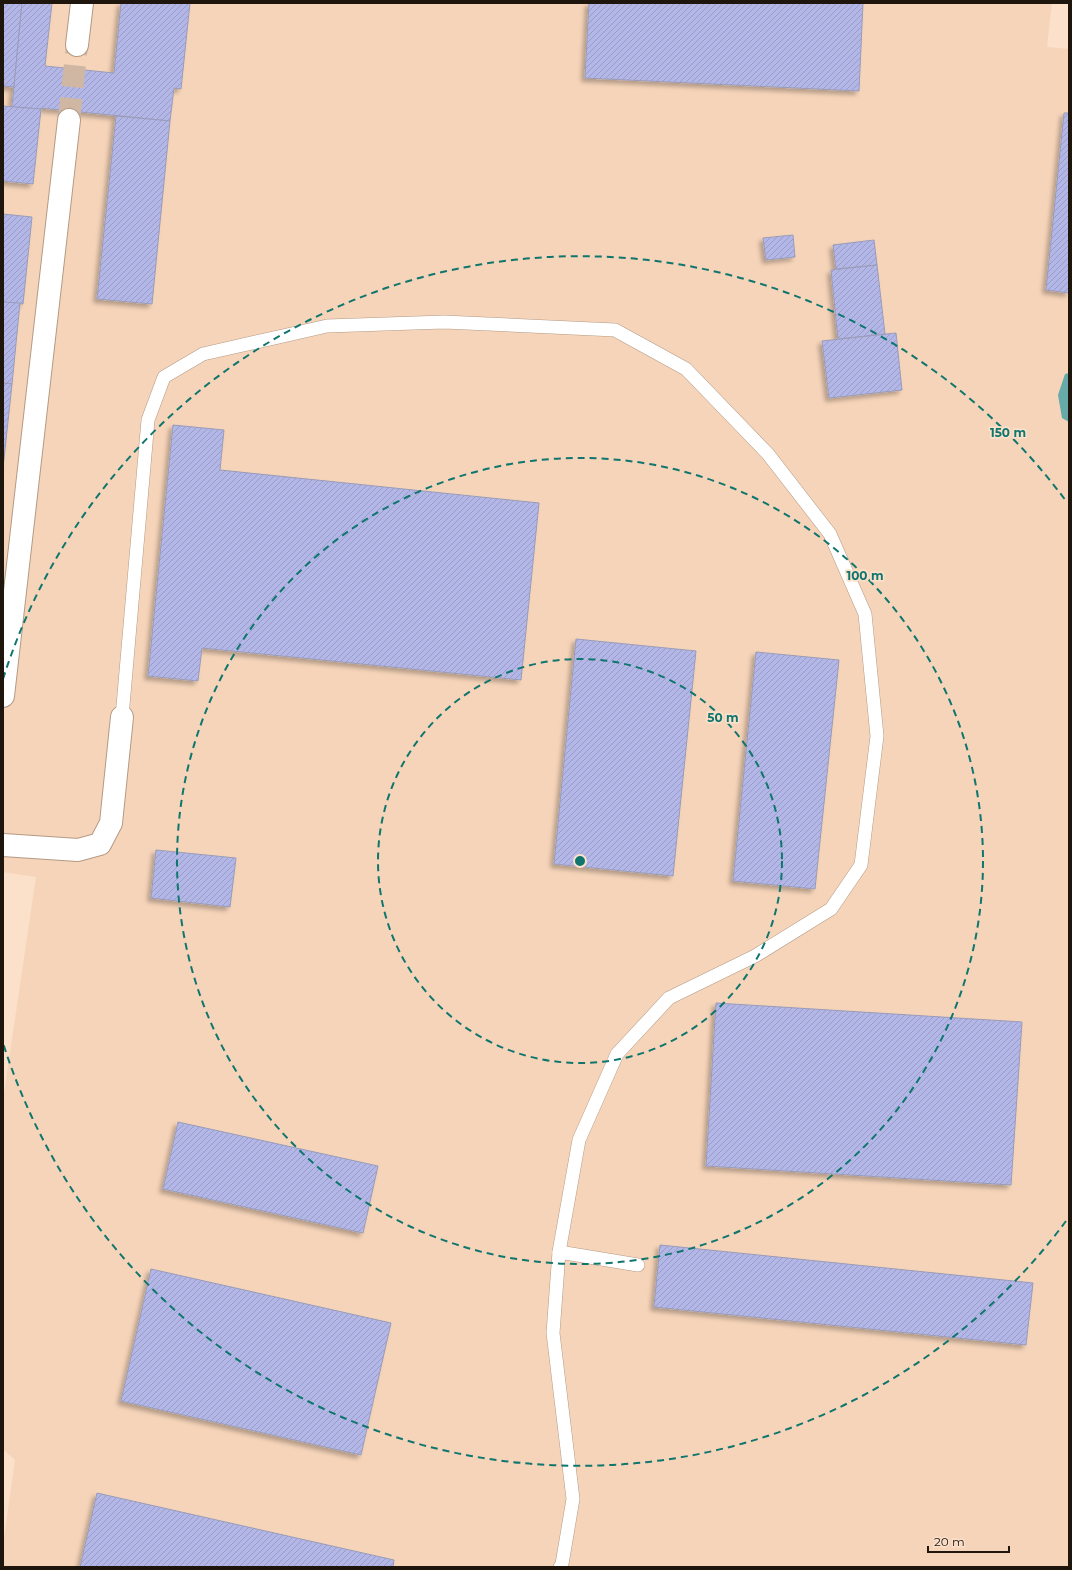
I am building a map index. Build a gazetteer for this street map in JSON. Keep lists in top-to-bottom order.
{
  "scale_bar": "20 m",
  "rings": ["150 m", "100 m", "50 m"]
}
